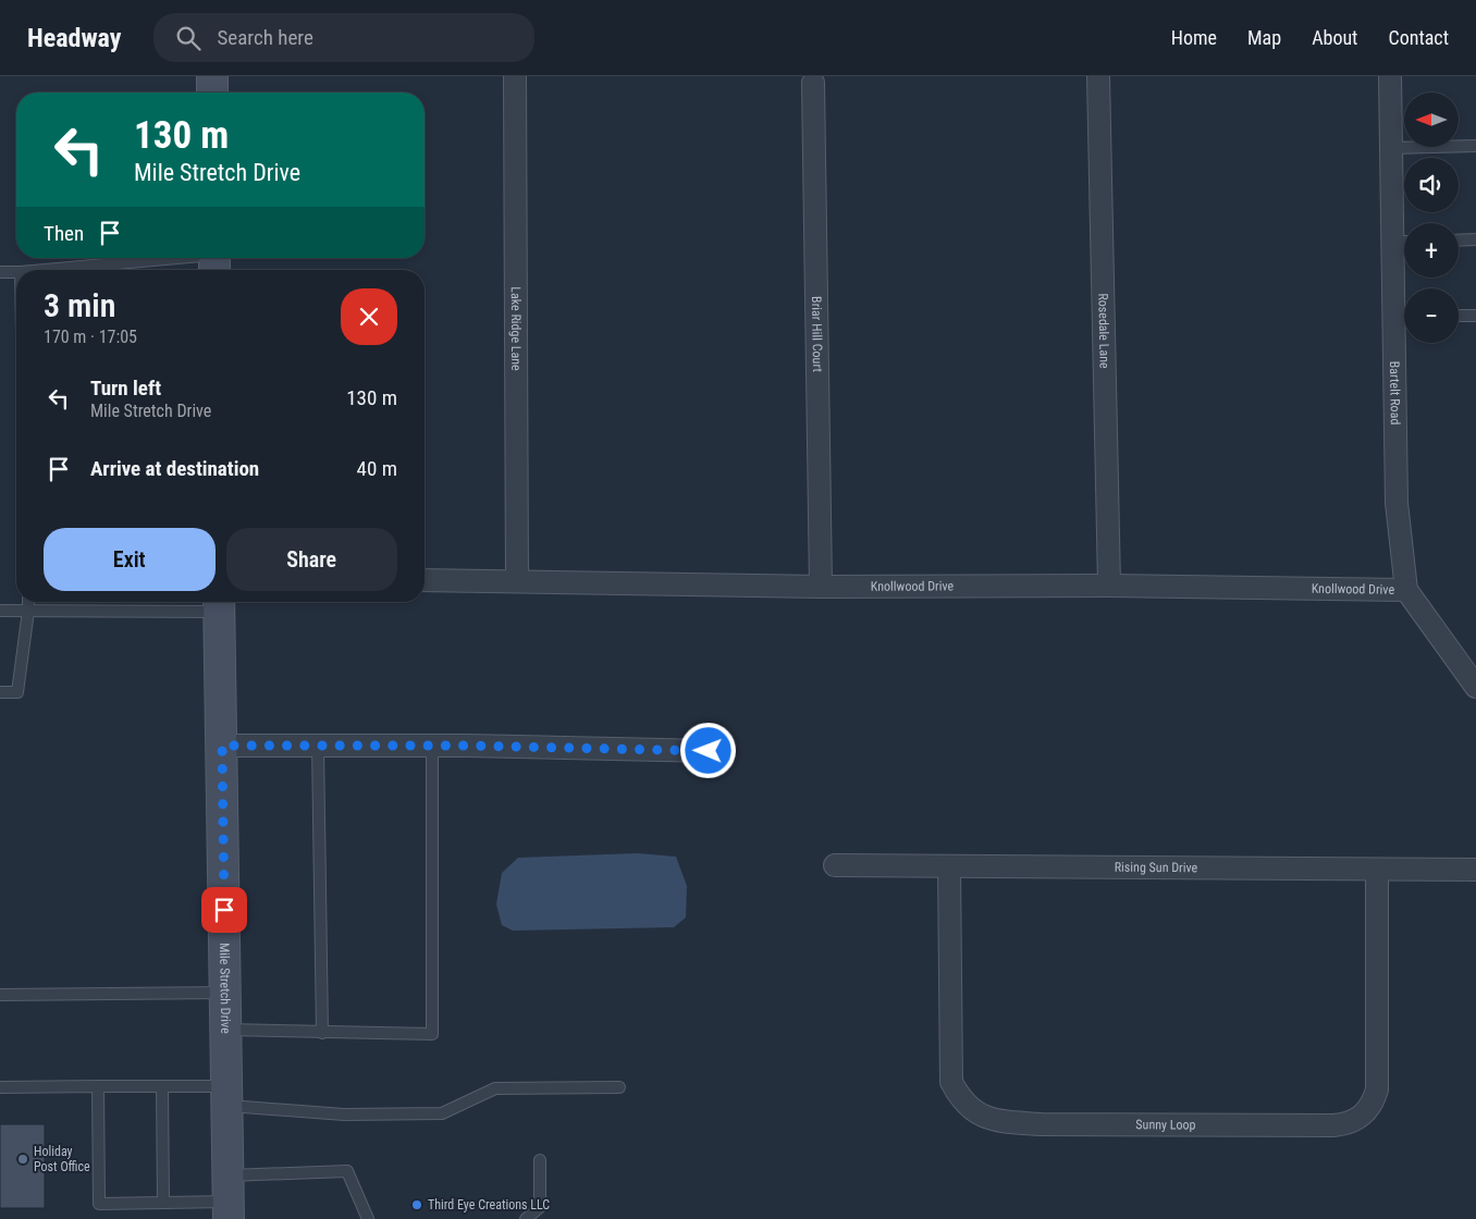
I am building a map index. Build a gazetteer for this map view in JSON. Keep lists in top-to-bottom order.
{
  "streets": {
    "street": [
      "Lake Ridge Lane",
      "Rosedale Lane",
      "Briar Hill Court",
      "Bartelt Road",
      "Knollwood Drive",
      "Rising Sun Drive",
      "Mile Stretch Drive",
      "Sunny Loop"
    ]
  },
  "crossings": [
    ["Lake Ridge Lane", "Knollwood Drive"],
    ["Rosedale Lane", "Knollwood Drive"],
    ["Briar Hill Court", "Knollwood Drive"],
    ["Bartelt Road", "Knollwood Drive"],
    ["Rising Sun Drive", "Sunny Loop"]
  ],
  "places": ["Holiday Post Office", "Third Eye Creations LLC"],
  "north": "left",
  "page": {
    "header": "Headway",
    "search": "Search here",
    "nav": [
      "Home",
      "Map",
      "About",
      "Contact"
    ],
    "map_buttons": ["+", "−"],
    "turn": ["130 m", "Mile Stretch Drive"],
    "then": "Then",
    "heading": ["3 min", "170 m · 17:05"],
    "list": [
      {
        "name": "Turn left",
        "note": "Mile Stretch Drive",
        "value": "130 m"
      },
      {
        "name": "Arrive at destination",
        "value": "40 m"
      }
    ],
    "buttons": ["Exit", "Share"]
  }
}
